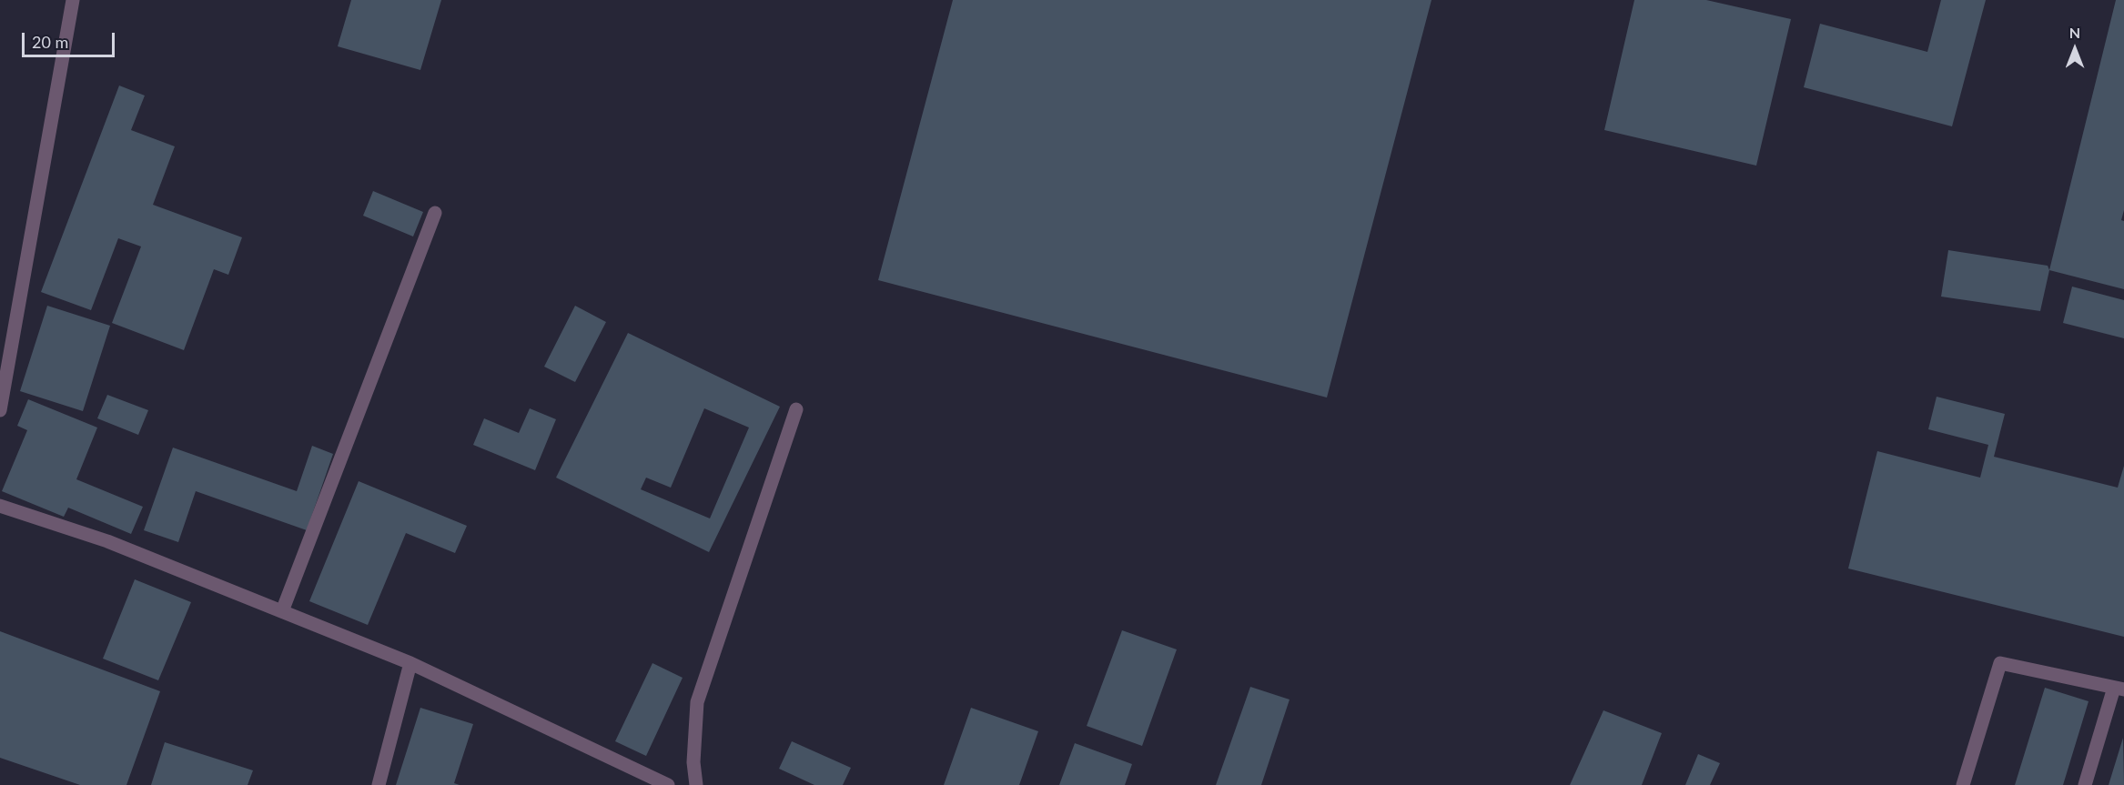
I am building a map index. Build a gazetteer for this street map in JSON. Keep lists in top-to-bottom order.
{
  "scale_bar": "20 m",
  "north": "top"
}
